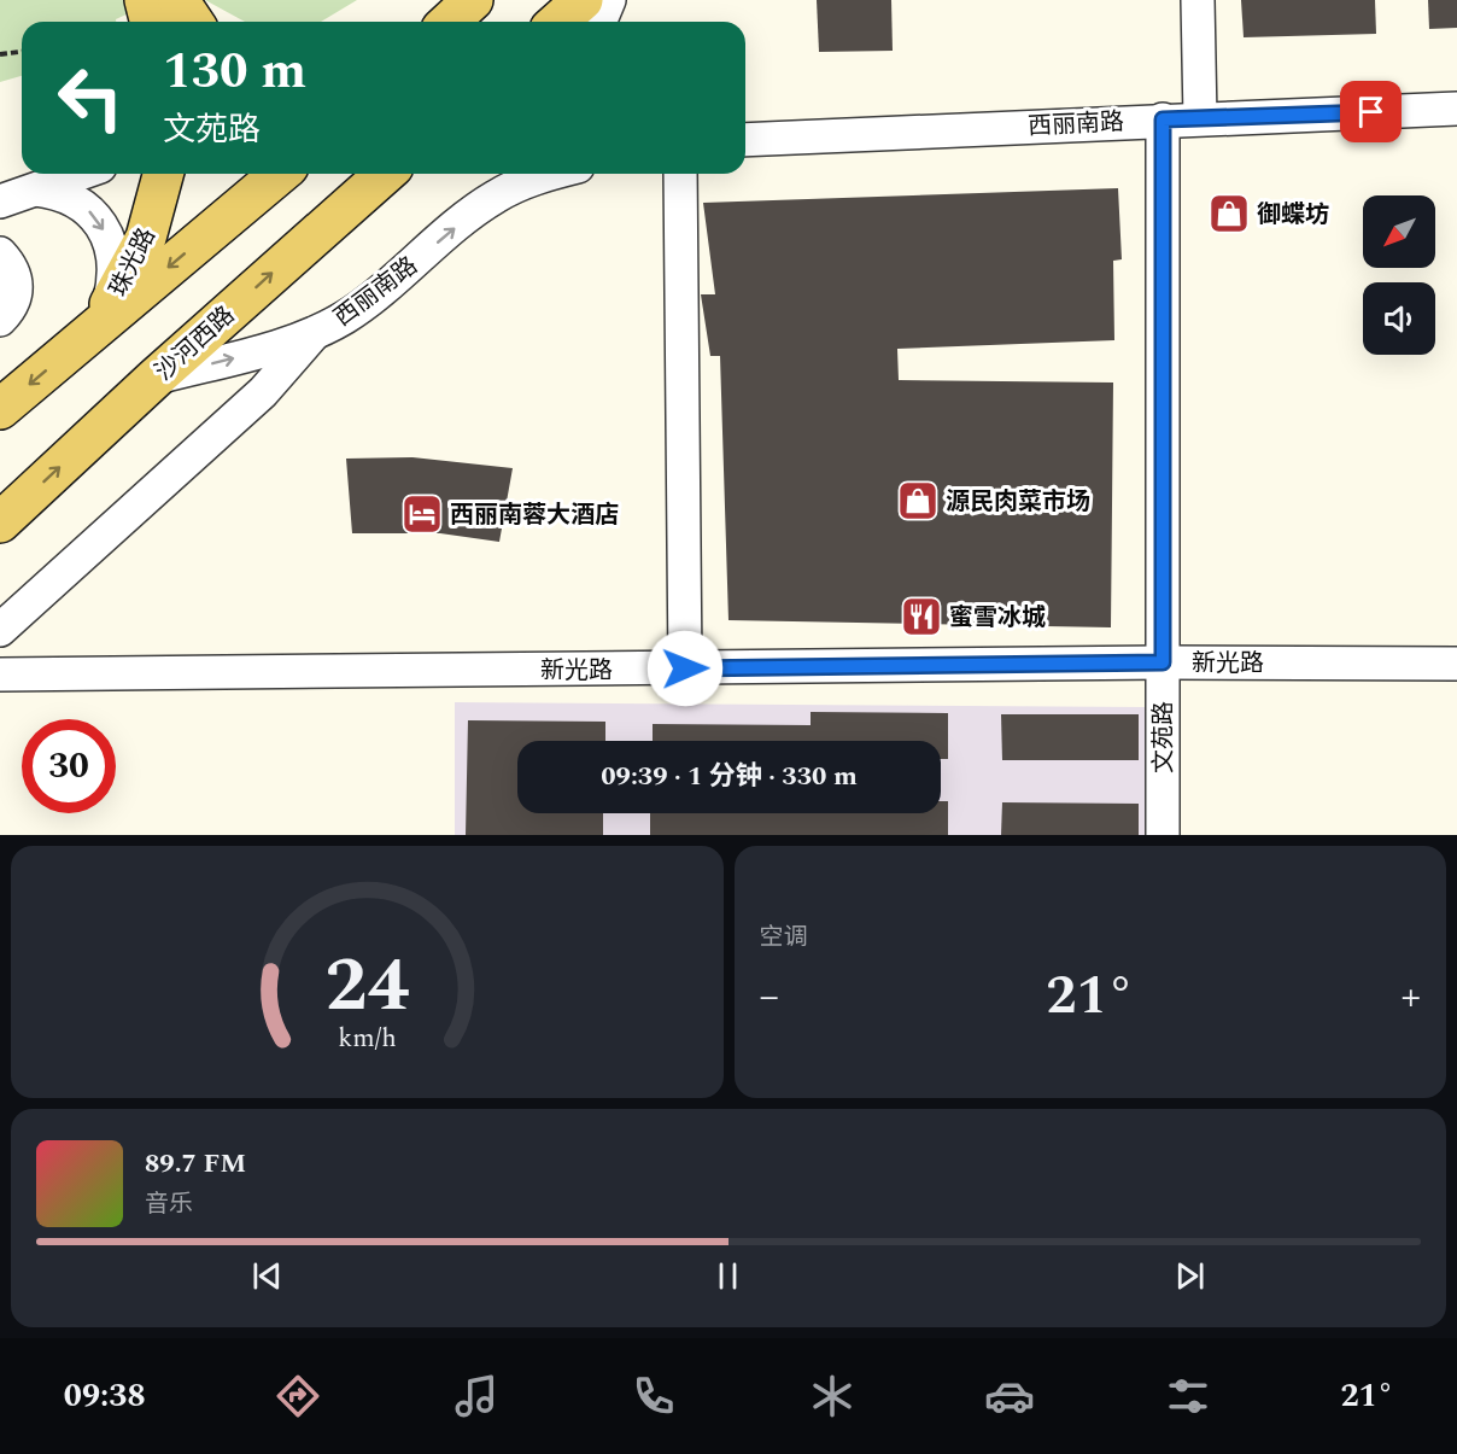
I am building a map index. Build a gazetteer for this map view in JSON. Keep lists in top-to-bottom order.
{
  "streets": {
    "main road": ["珠光路", "沙河西路"],
    "street": ["西丽南路", "新光路", "文苑路"]
  },
  "crossings": [
    ["西丽南路", "沙河西路"],
    ["西丽南路", "文苑路"],
    ["新光路", "文苑路"]
  ],
  "places": {
    "shop": ["御蝶坊", "源民肉菜市场"],
    "hotel": ["西丽南蓉大酒店"],
    "restaurant": ["蜜雪冰城"]
  },
  "north": "bottom left",
  "page": {
    "turn": ["130 m", "文苑路"],
    "limit": "30",
    "trip": "09:39 · 1 分钟 · 330 m",
    "tile": "空调",
    "heat": ["−", "21°", "+"],
    "song": ["89.7 FM", "音乐"],
    "tabs": ["09:38", "21°"],
    "gauge": ["24", "km/h"]
  }
}
